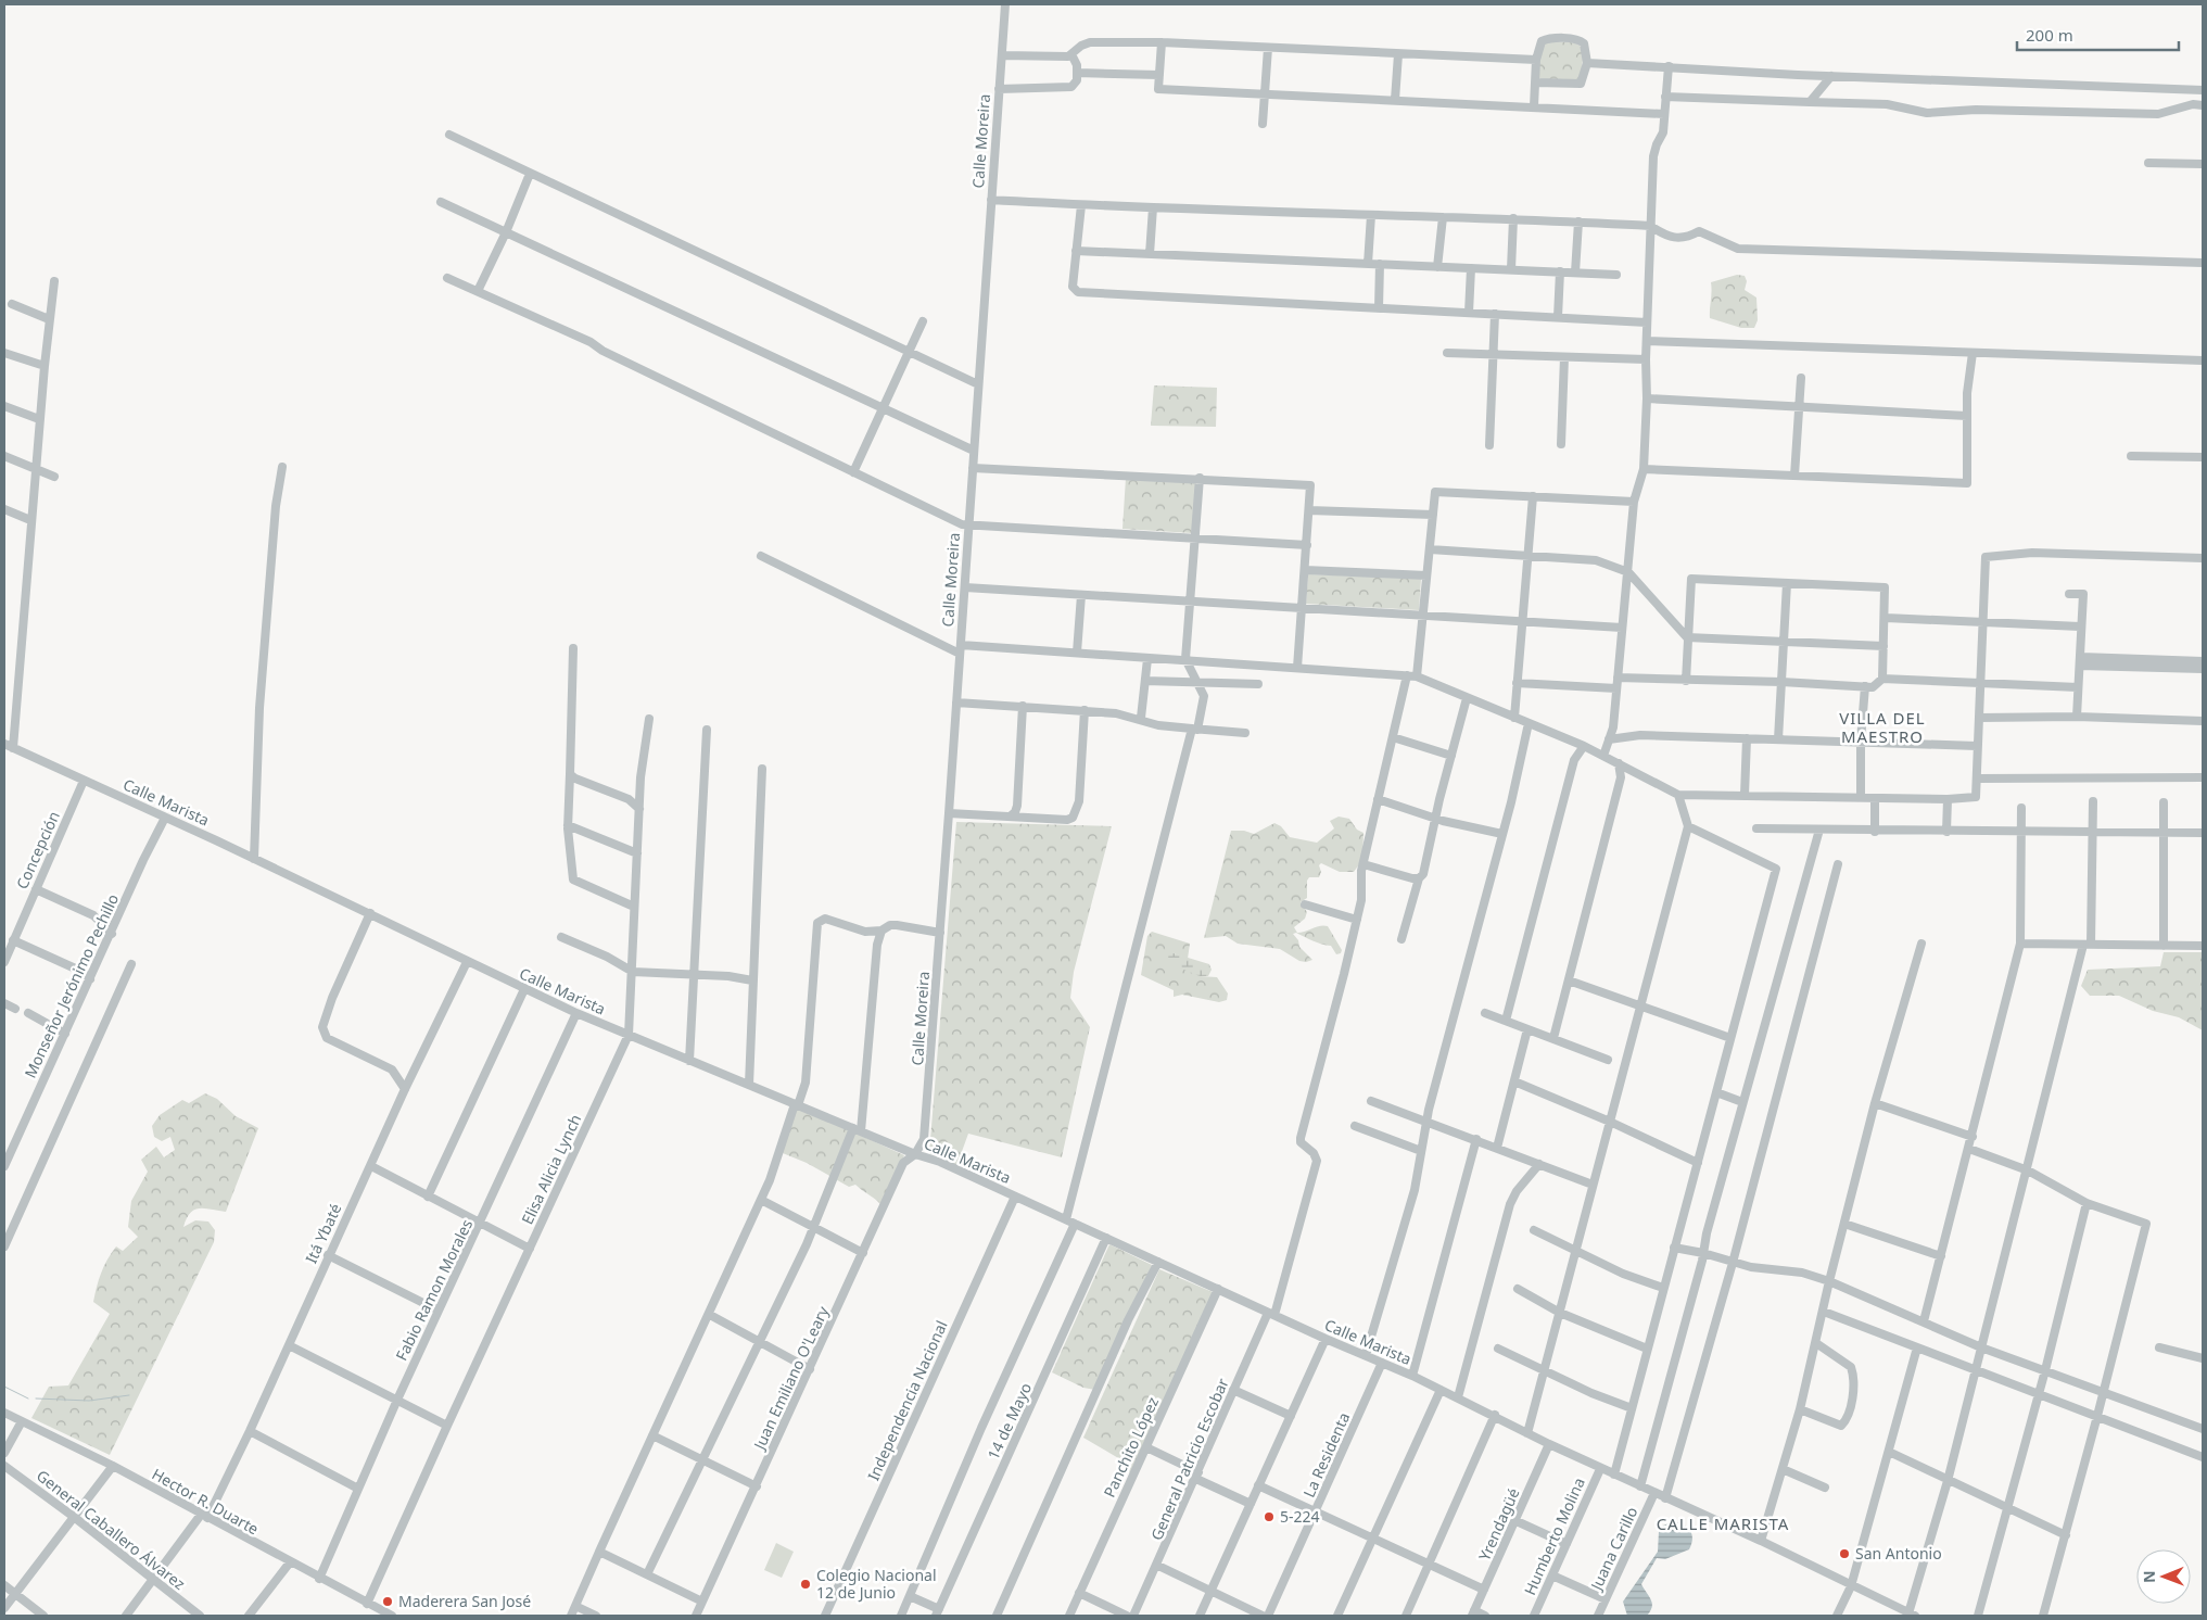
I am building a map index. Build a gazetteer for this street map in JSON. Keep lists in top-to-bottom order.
{
  "streets": {
    "street": [
      "Calle Moreira",
      "Calle Marista",
      "Concepción",
      "Monseñor Jerónimo Pechillo",
      "Elisa Alicia Lynch",
      "Itá Ybaté",
      "Fabio Ramon Morales",
      "Juan Emiliano O'Leary",
      "Independencia Nacional",
      "14 de Mayo",
      "Panchito López",
      "La Residenta",
      "General Patricio Escobar",
      "Hector R. Duarte",
      "Yrendagüé",
      "General Caballero Álvarez",
      "Humberto Molina",
      "Juana Carillo"
    ]
  },
  "crossings": [
    ["Calle Moreira", "Calle Marista"],
    ["Calle Moreira", "Juan Emiliano O'Leary"],
    ["Calle Marista", "Concepción"],
    ["Calle Marista", "Monseñor Jerónimo Pechillo"],
    ["Calle Marista", "Elisa Alicia Lynch"],
    ["Calle Marista", "Itá Ybaté"],
    ["Calle Marista", "Fabio Ramon Morales"],
    ["Calle Marista", "Juan Emiliano O'Leary"],
    ["Calle Marista", "Independencia Nacional"],
    ["Calle Marista", "14 de Mayo"],
    ["Calle Marista", "Panchito López"],
    ["Calle Marista", "La Residenta"],
    ["Calle Marista", "General Patricio Escobar"],
    ["Calle Marista", "Yrendagüé"],
    ["Calle Marista", "Humberto Molina"],
    ["Calle Marista", "Juana Carillo"],
    ["Elisa Alicia Lynch", "Hector R. Duarte"],
    ["Itá Ybaté", "Hector R. Duarte"],
    ["Itá Ybaté", "General Caballero Álvarez"],
    ["Fabio Ramon Morales", "Hector R. Duarte"]
  ],
  "districts": ["VILLA DEL MAESTRO", "CALLE MARISTA"],
  "places": [
    "5-224",
    "San Antonio",
    "Colegio Nacional 12 de Junio",
    "Maderera San José"
  ],
  "scale_bar": "200 m",
  "north": "left"
}
